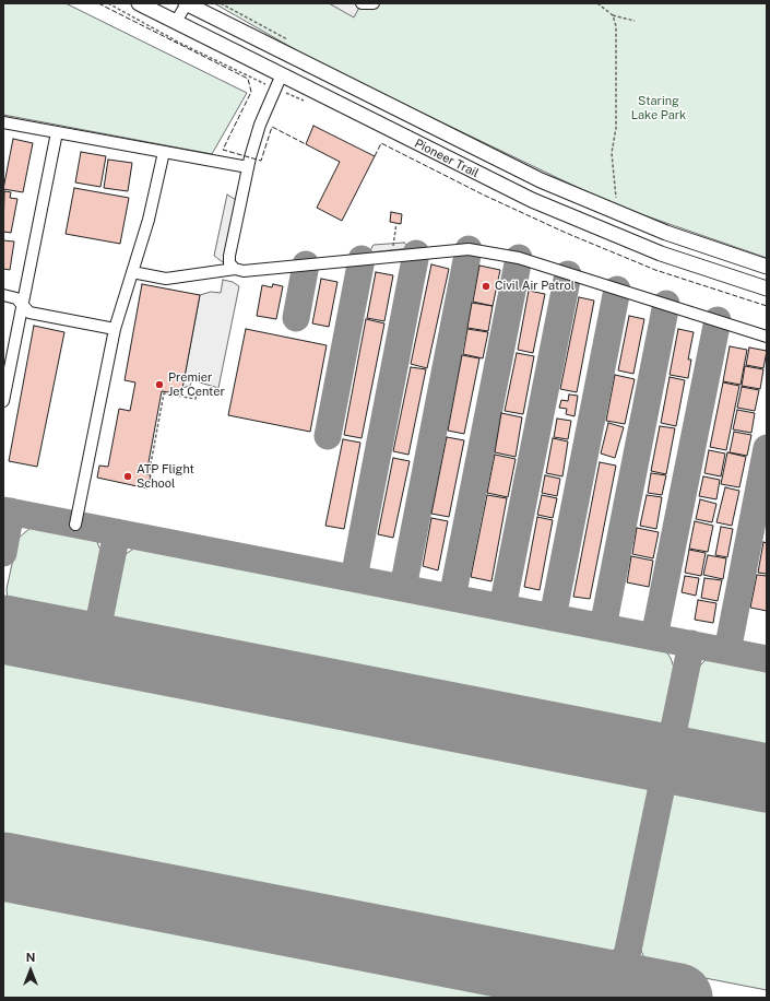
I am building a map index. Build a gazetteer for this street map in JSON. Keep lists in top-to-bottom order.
{
  "streets": {
    "main road": ["Pioneer Trail"]
  },
  "parks": ["Staring Lake Park"],
  "places": ["Civil Air Patrol", "Premier Jet Center", "ATP Flight School"],
  "north": "top"
}
